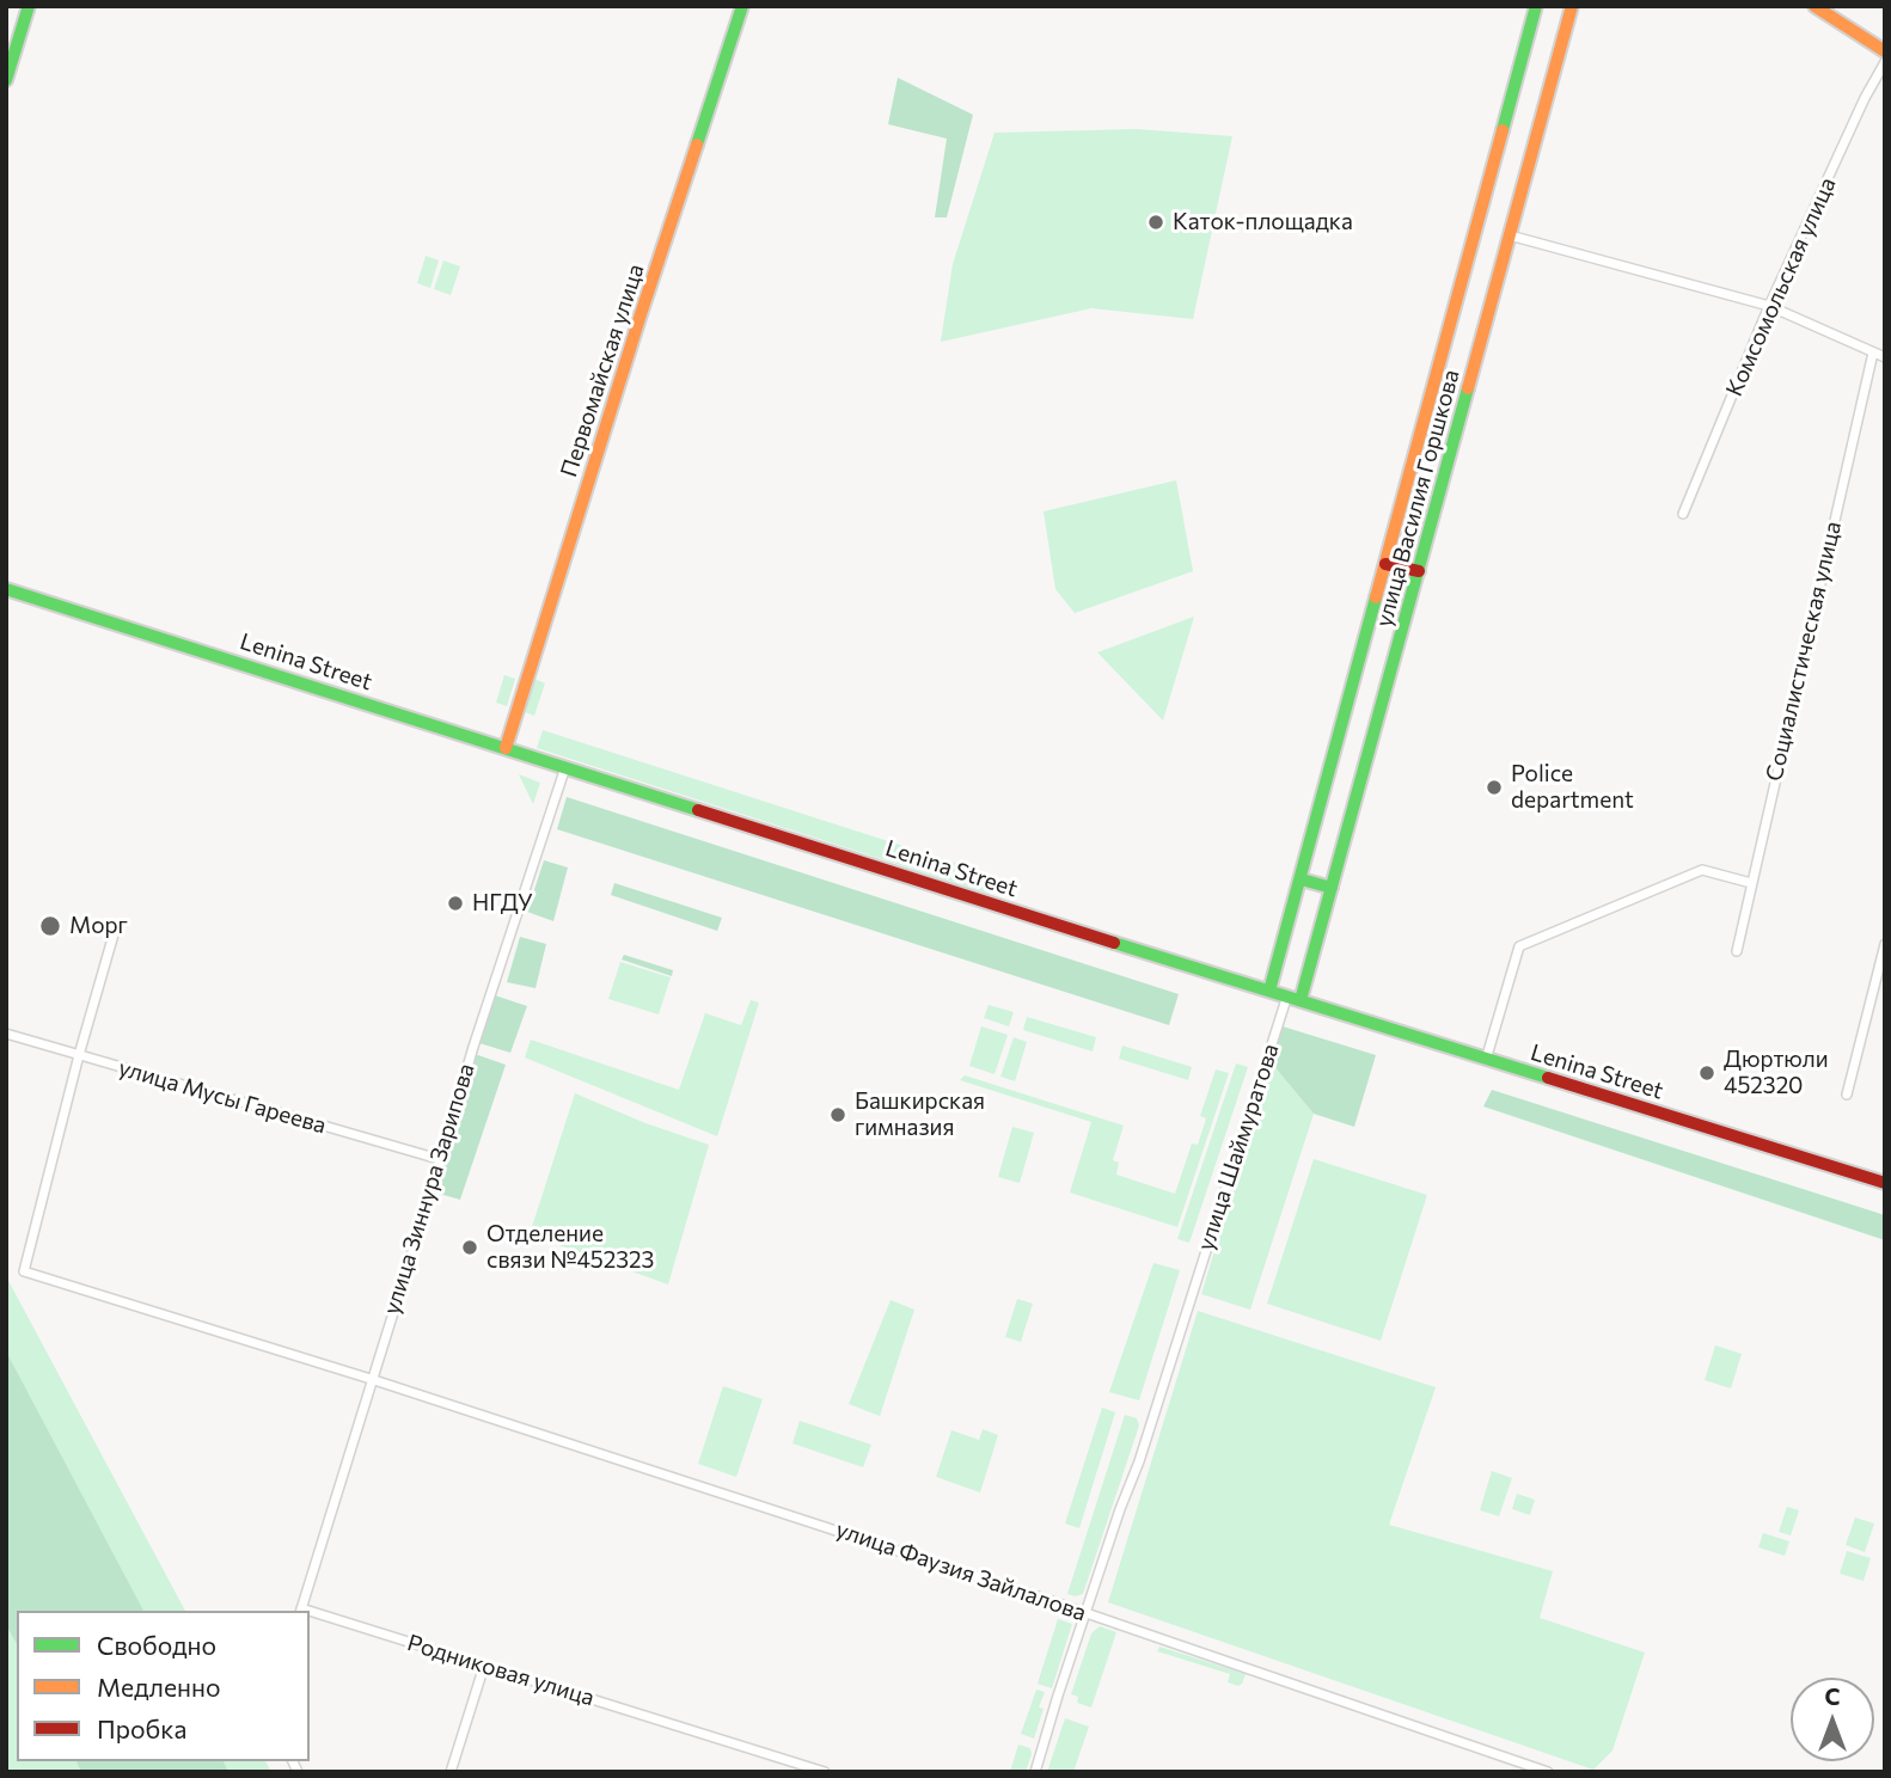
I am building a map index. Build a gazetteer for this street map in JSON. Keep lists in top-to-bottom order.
{
  "streets": {
    "main road": ["Первомайская улица", "улица Василия Горшкова", "Lenina Street"],
    "street": [
      "Комсомольская улица",
      "Социалистическая улица",
      "улица Мусы Гареева",
      "улица Шаймуратова",
      "улица Зиннура Зарипова",
      "улица Фаузия Зайлалова",
      "Родниковая улица"
    ]
  },
  "crossings": [
    ["Первомайская улица", "Lenina Street"],
    ["улица Василия Горшкова", "Lenina Street"],
    ["улица Василия Горшкова", "улица Шаймуратова"],
    ["Lenina Street", "улица Шаймуратова"],
    ["Lenina Street", "улица Зиннура Зарипова"],
    ["улица Мусы Гареева", "улица Зиннура Зарипова"],
    ["улица Мусы Гареева", "улица Фаузия Зайлалова"],
    ["улица Шаймуратова", "улица Фаузия Зайлалова"],
    ["улица Зиннура Зарипова", "улица Фаузия Зайлалова"]
  ],
  "places": [
    "Каток-площадка",
    "Police department",
    "НГДУ",
    "Морг",
    "Дюртюли 452320",
    "Башкирская гимназия",
    "Отделение связи №452323"
  ],
  "legend": ["Свободно", "Медленно", "Пробка"],
  "north": "top"
}
